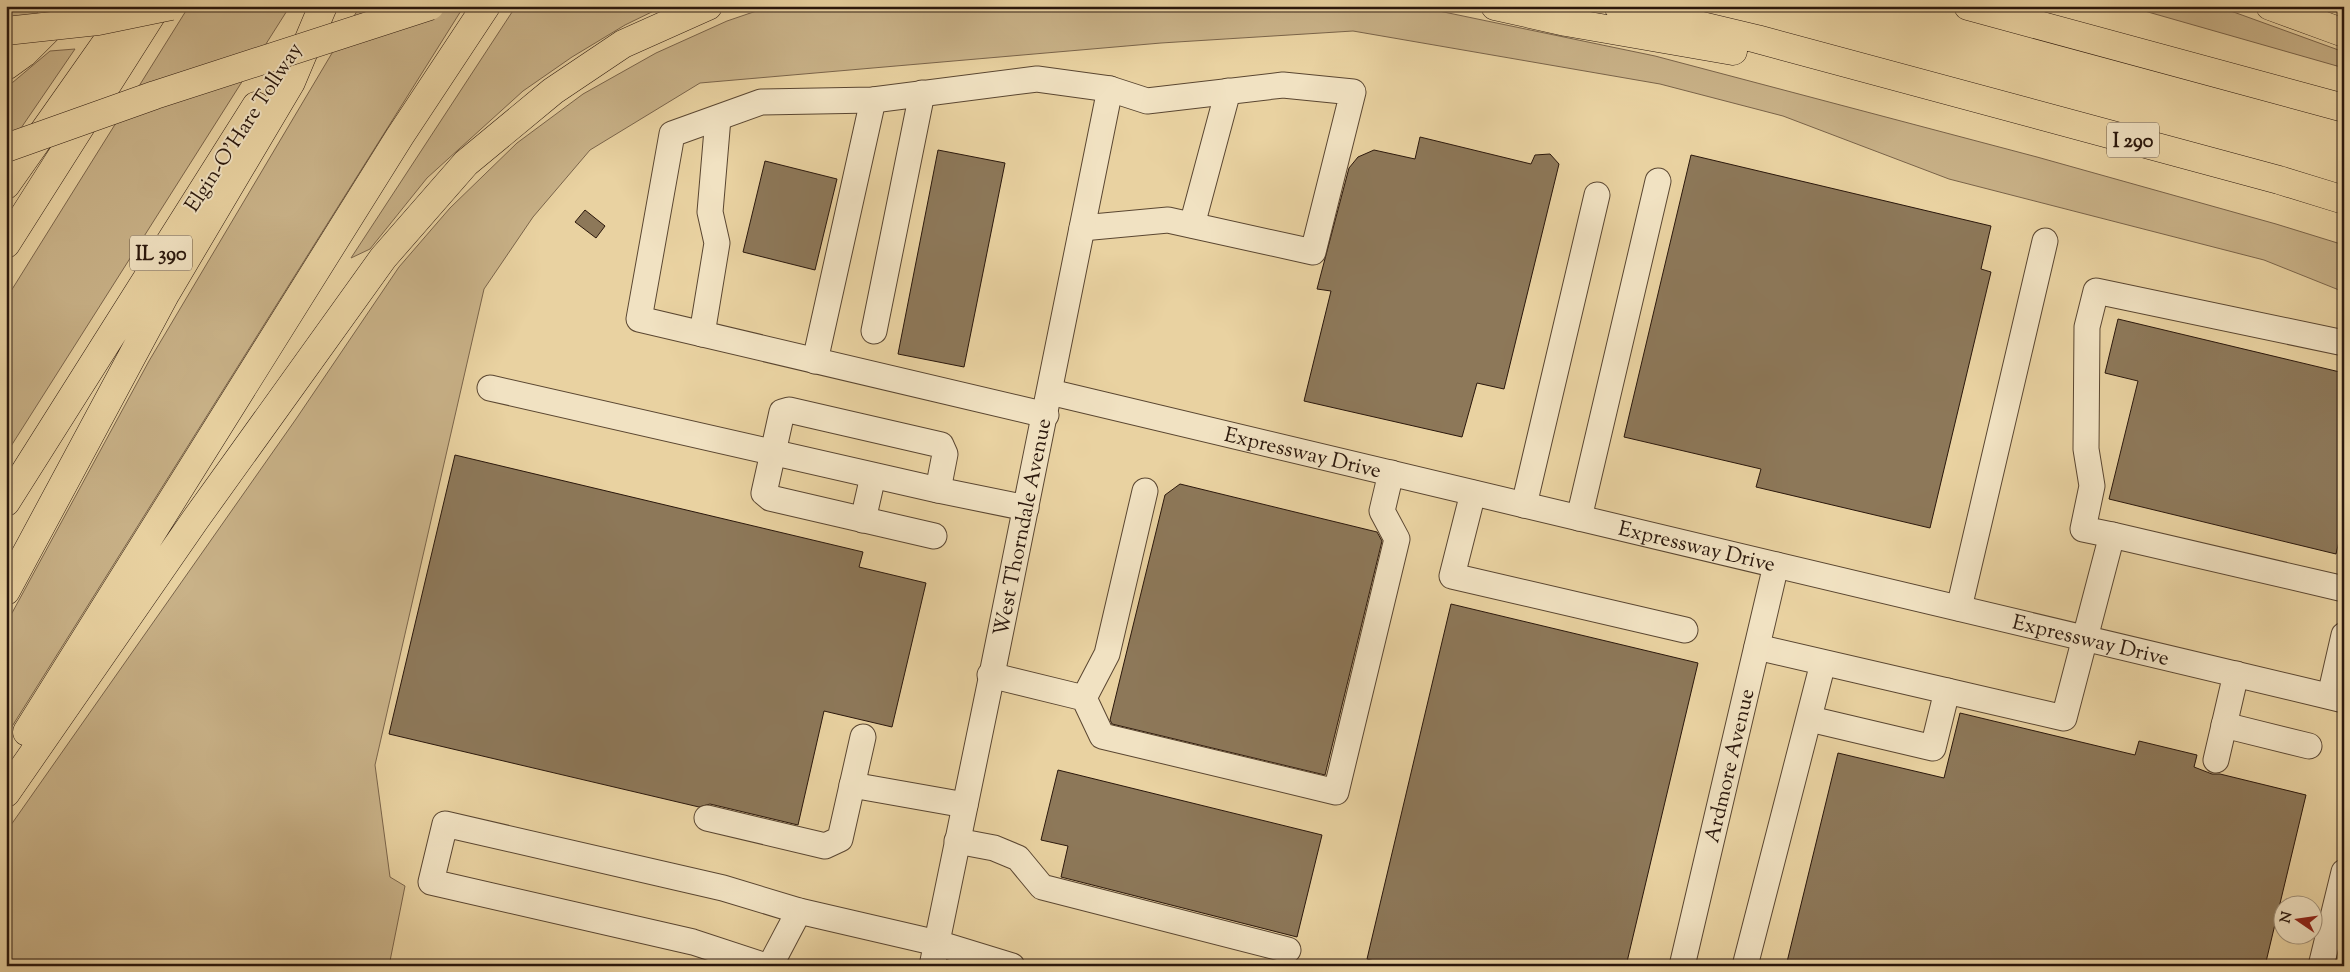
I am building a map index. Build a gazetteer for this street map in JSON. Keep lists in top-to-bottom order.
{
  "streets": {
    "highway": ["Elgin-O'Hare Tollway", "I 290", "IL 390"],
    "street": ["Expressway Drive", "West Thorndale Avenue", "Ardmore Avenue"]
  },
  "crossings": [
    ["Expressway Drive", "West Thorndale Avenue"],
    ["Expressway Drive", "Ardmore Avenue"]
  ],
  "north": "left"
}
